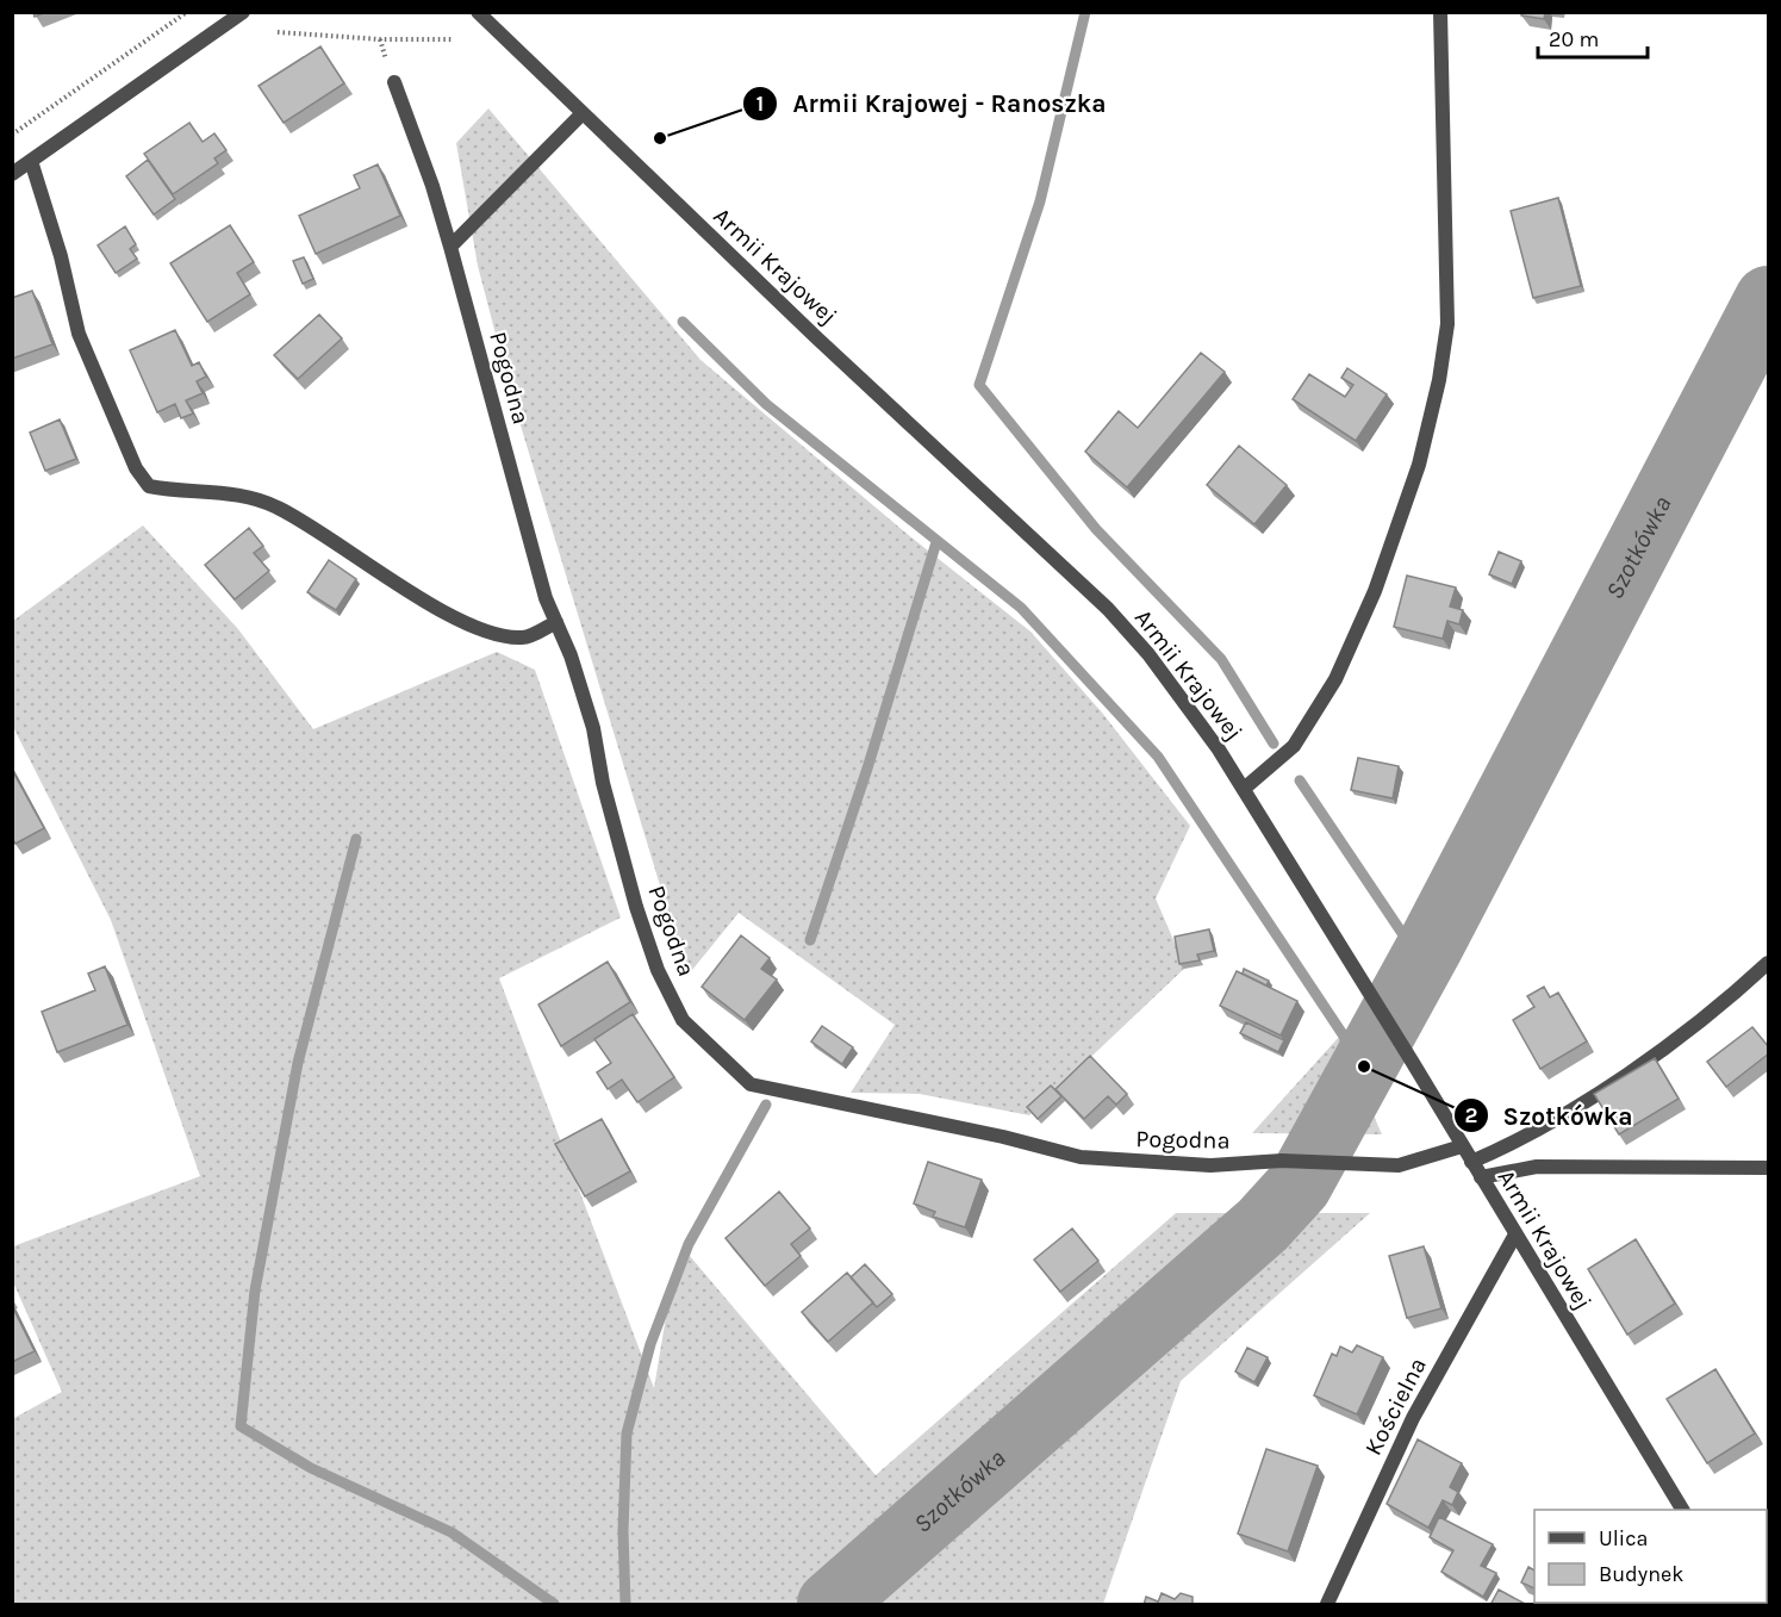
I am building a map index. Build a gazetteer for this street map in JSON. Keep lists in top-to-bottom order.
{
  "streets": {
    "street": ["Armii Krajowej", "Pogodna", "Kościelna"]
  },
  "crossings": [
    ["Armii Krajowej", "Pogodna"],
    ["Armii Krajowej", "Kościelna"]
  ],
  "water": ["Szotkówka"],
  "places": ["Armii Krajowej - Ranoszka", "Szotkówka"],
  "legend": ["Ulica", "Budynek"],
  "scale_bar": "20 m"
}
